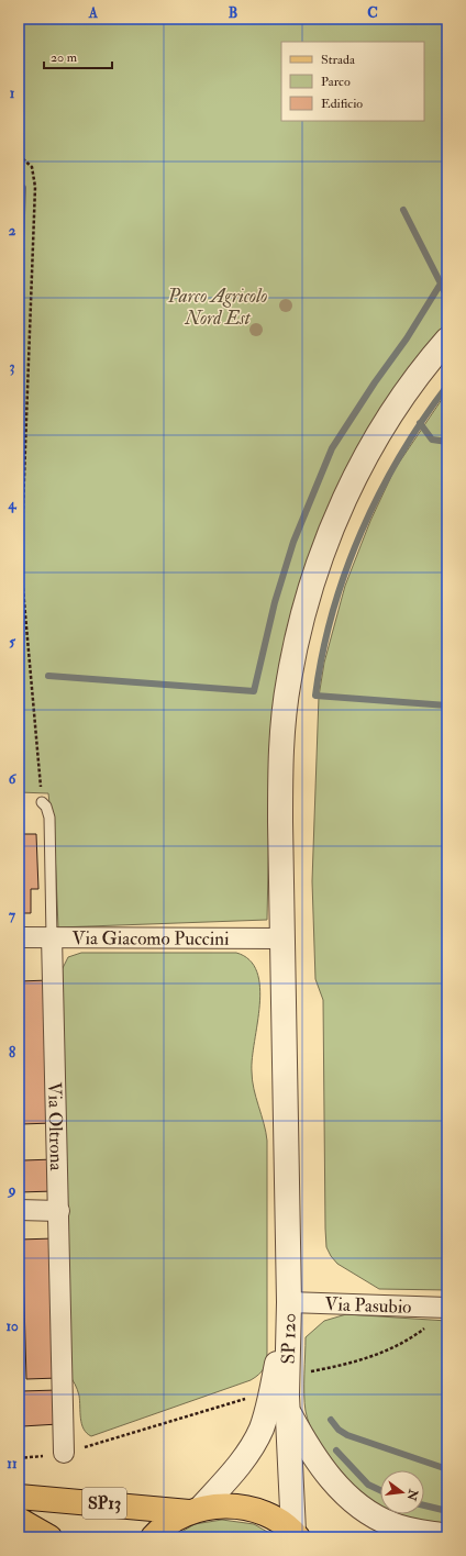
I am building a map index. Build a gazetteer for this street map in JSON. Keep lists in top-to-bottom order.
{
  "streets": {
    "main road": ["SP13"],
    "street": [
      "Via Giacomo Puccini",
      "Via Oltrona",
      "Via Pasubio",
      "SP 120"
    ]
  },
  "crossings": [
    ["Via Giacomo Puccini", "Via Oltrona"],
    ["Via Giacomo Puccini", "SP 120"],
    ["Via Pasubio", "SP 120"],
    ["SP 120", "SP13"]
  ],
  "parks": ["Parco Agricolo Nord Est"],
  "legend": ["Strada", "Parco", "Edificio"],
  "scale_bar": "20 m",
  "north": "right",
  "grid": {
    "columns": ["A", "B", "C"],
    "rows": [
      "1",
      "2",
      "3",
      "4",
      "5",
      "6",
      "7",
      "8",
      "9",
      "10",
      "11"
    ]
  }
}
